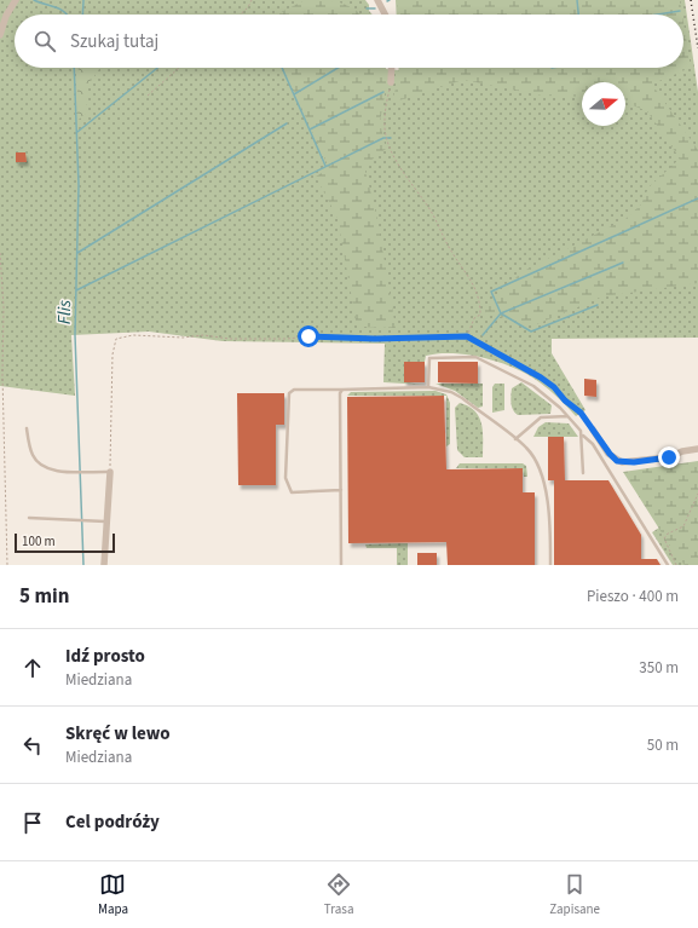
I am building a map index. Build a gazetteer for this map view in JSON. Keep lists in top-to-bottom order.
{
  "water": ["Flis"],
  "scale_bar": "100 m",
  "north": "right",
  "page": {
    "search": "Szukaj tutaj",
    "scale": "100 m",
    "heading": ["5 min", "Pieszo · 400 m"],
    "list": [
      ["Idź prosto", "Miedziana", "350 m"],
      ["Skręć w lewo", "Miedziana", "50 m"],
      "Cel podróży"
    ],
    "nav": ["Mapa", "Trasa", "Zapisane"]
  }
}
